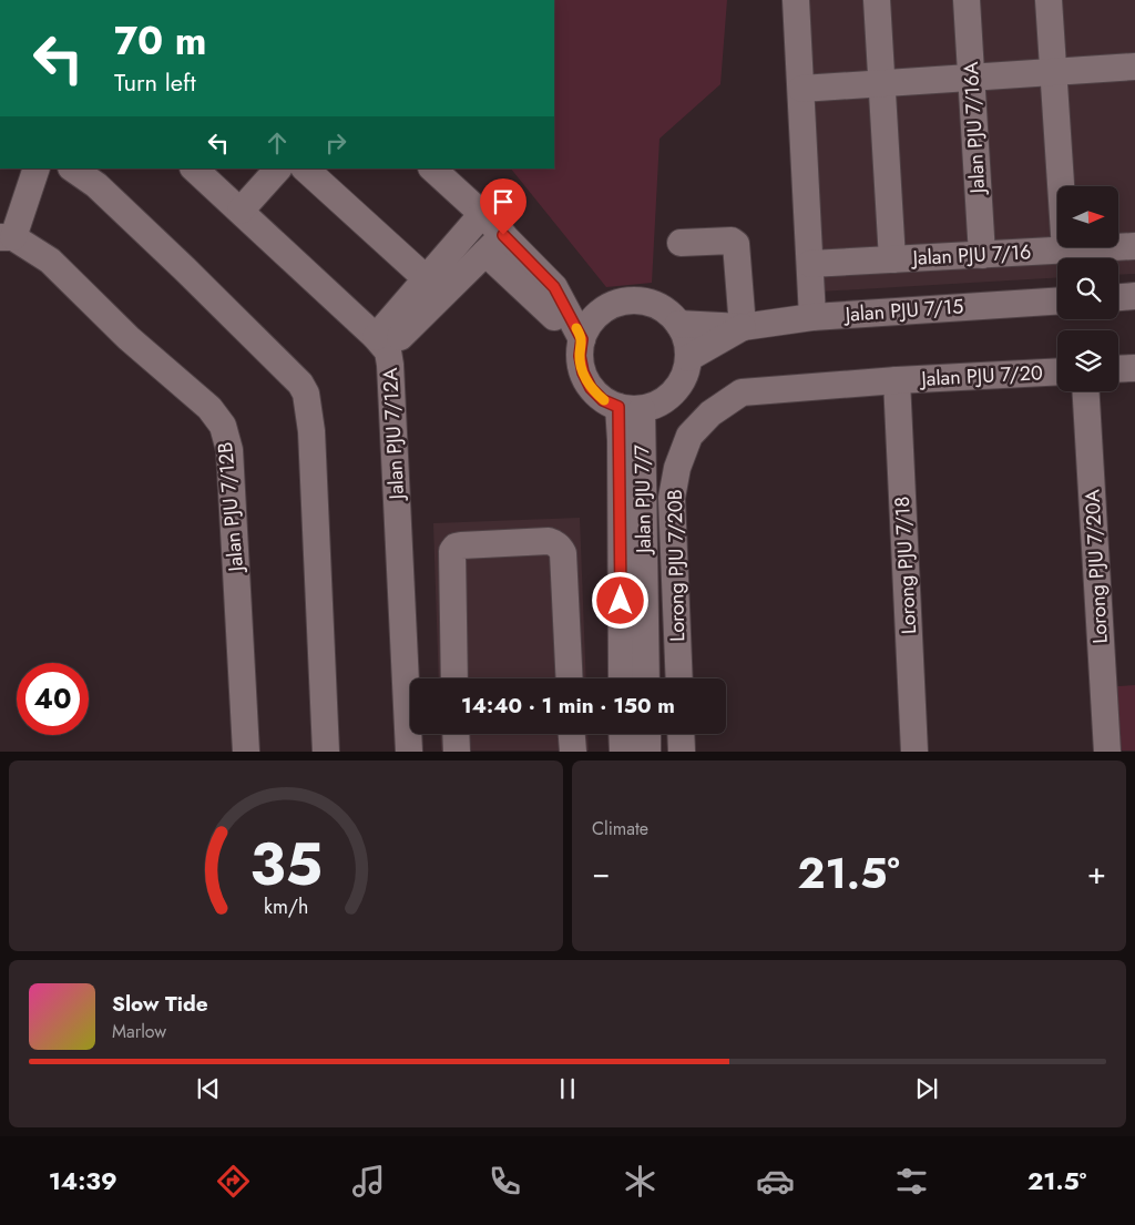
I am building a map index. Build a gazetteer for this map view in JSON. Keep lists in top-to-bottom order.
{
  "streets": {
    "street": [
      "Jalan PJU 7/16A",
      "Jalan PJU 7/16",
      "Jalan PJU 7/15",
      "Jalan PJU 7/20",
      "Jalan PJU 7/12A",
      "Jalan PJU 7/7",
      "Jalan PJU 7/12B",
      "Lorong PJU 7/20B",
      "Lorong PJU 7/18",
      "Lorong PJU 7/20A"
    ]
  },
  "crossings": [
    ["Jalan PJU 7/16A", "Jalan PJU 7/16"],
    ["Jalan PJU 7/15", "Jalan PJU 7/7"],
    ["Jalan PJU 7/20", "Lorong PJU 7/20B"],
    ["Jalan PJU 7/20", "Lorong PJU 7/18"],
    ["Lorong PJU 7/20B", "Lorong PJU 7/18"]
  ],
  "north": "right",
  "page": {
    "turn": ["70 m", "Turn left"],
    "limit": "40",
    "trip": "14:40 · 1 min · 150 m",
    "tile": "Climate",
    "heat": ["−", "21.5°", "+"],
    "song": ["Slow Tide", "Marlow"],
    "tabs": ["14:39", "21.5°"],
    "gauge": ["35", "km/h"]
  }
}
